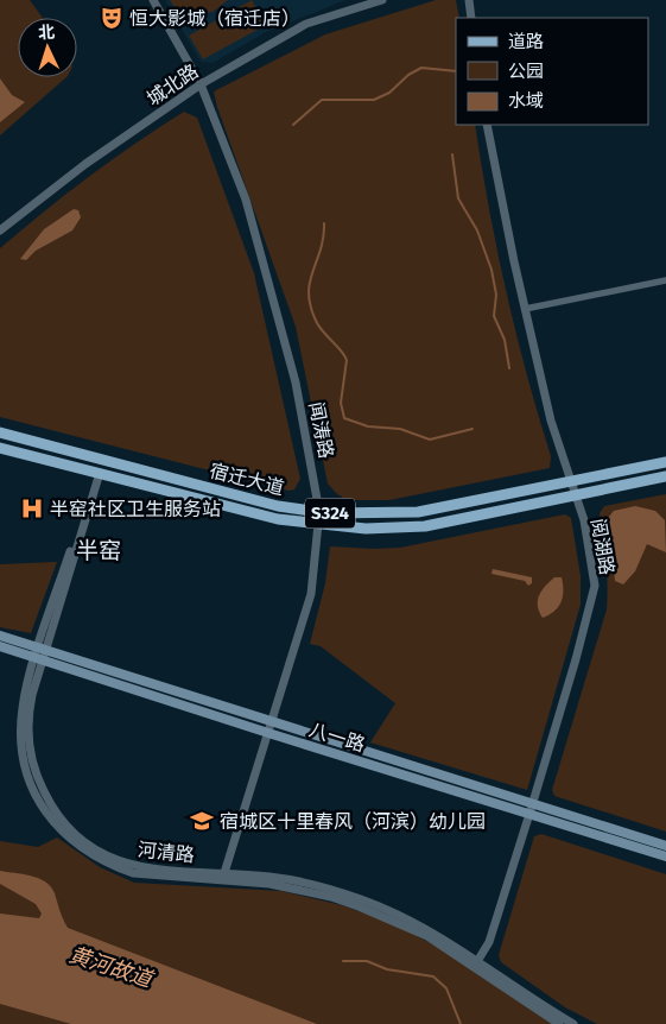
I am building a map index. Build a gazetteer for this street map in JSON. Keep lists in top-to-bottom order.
{
  "streets": {
    "main road": ["宿迁大道", "S324", "八一路"],
    "street": [
      "城北路",
      "闻涛路",
      "阅湖路",
      "河清路"
    ]
  },
  "crossings": [
    ["城北路", "闻涛路"],
    ["闻涛路", "宿迁大道"],
    ["闻涛路", "八一路"],
    ["闻涛路", "河清路"],
    ["宿迁大道", "阅湖路"],
    ["宿迁大道", "河清路"],
    ["阅湖路", "八一路"],
    ["阅湖路", "河清路"],
    ["八一路", "河清路"]
  ],
  "districts": ["半窑"],
  "water": ["黄河故道"],
  "places": {
    "theatre": ["恒大影城（宿迁店）"],
    "hospital": ["半窑社区卫生服务站"],
    "school or university": ["宿城区十里春风（河滨）幼儿园"]
  },
  "legend": ["道路", "公园", "水域"],
  "north": "top"
}
